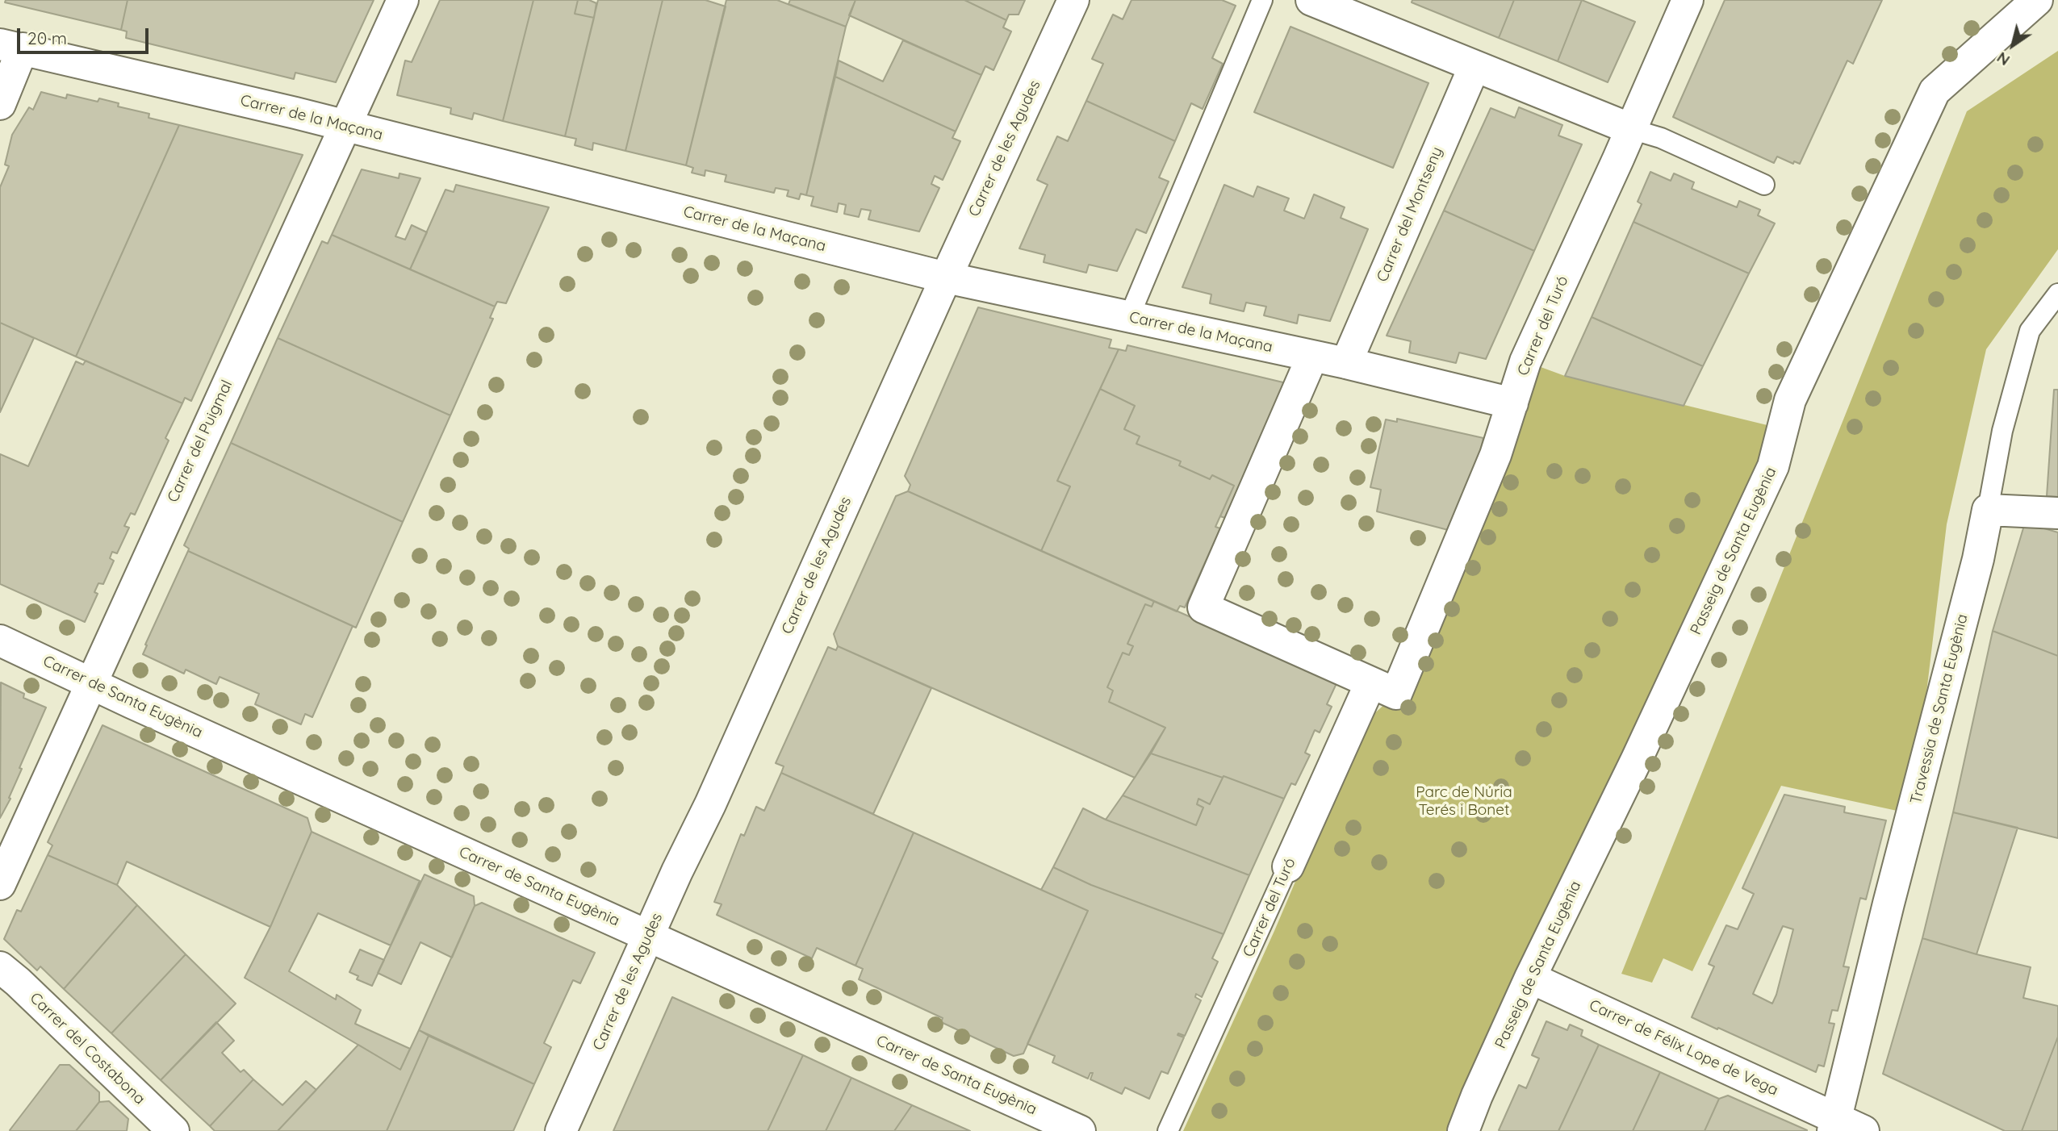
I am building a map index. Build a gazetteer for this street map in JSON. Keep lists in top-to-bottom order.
{
  "streets": {
    "street": [
      "Carrer de la Maçana",
      "Carrer de les Agudes",
      "Carrer del Montseny",
      "Carrer del Turó",
      "Carrer del Puigmal",
      "Passeig de Santa Eugènia",
      "Carrer de Santa Eugènia",
      "Travessia de Santa Eugènia",
      "Carrer de Félix Lope de Vega",
      "Carrer del Costabona"
    ]
  },
  "crossings": [
    ["Carrer de la Maçana", "Carrer de les Agudes"],
    ["Carrer de la Maçana", "Carrer del Montseny"],
    ["Carrer de la Maçana", "Carrer del Turó"],
    ["Carrer de la Maçana", "Carrer del Puigmal"],
    ["Carrer de les Agudes", "Carrer de Santa Eugènia"],
    ["Carrer del Puigmal", "Carrer de Santa Eugènia"],
    ["Passeig de Santa Eugènia", "Carrer de Félix Lope de Vega"],
    ["Travessia de Santa Eugènia", "Carrer de Félix Lope de Vega"]
  ],
  "parks": ["Parc de Núria Terés i Bonet"],
  "scale_bar": "20 m",
  "north": "bottom left"
}
